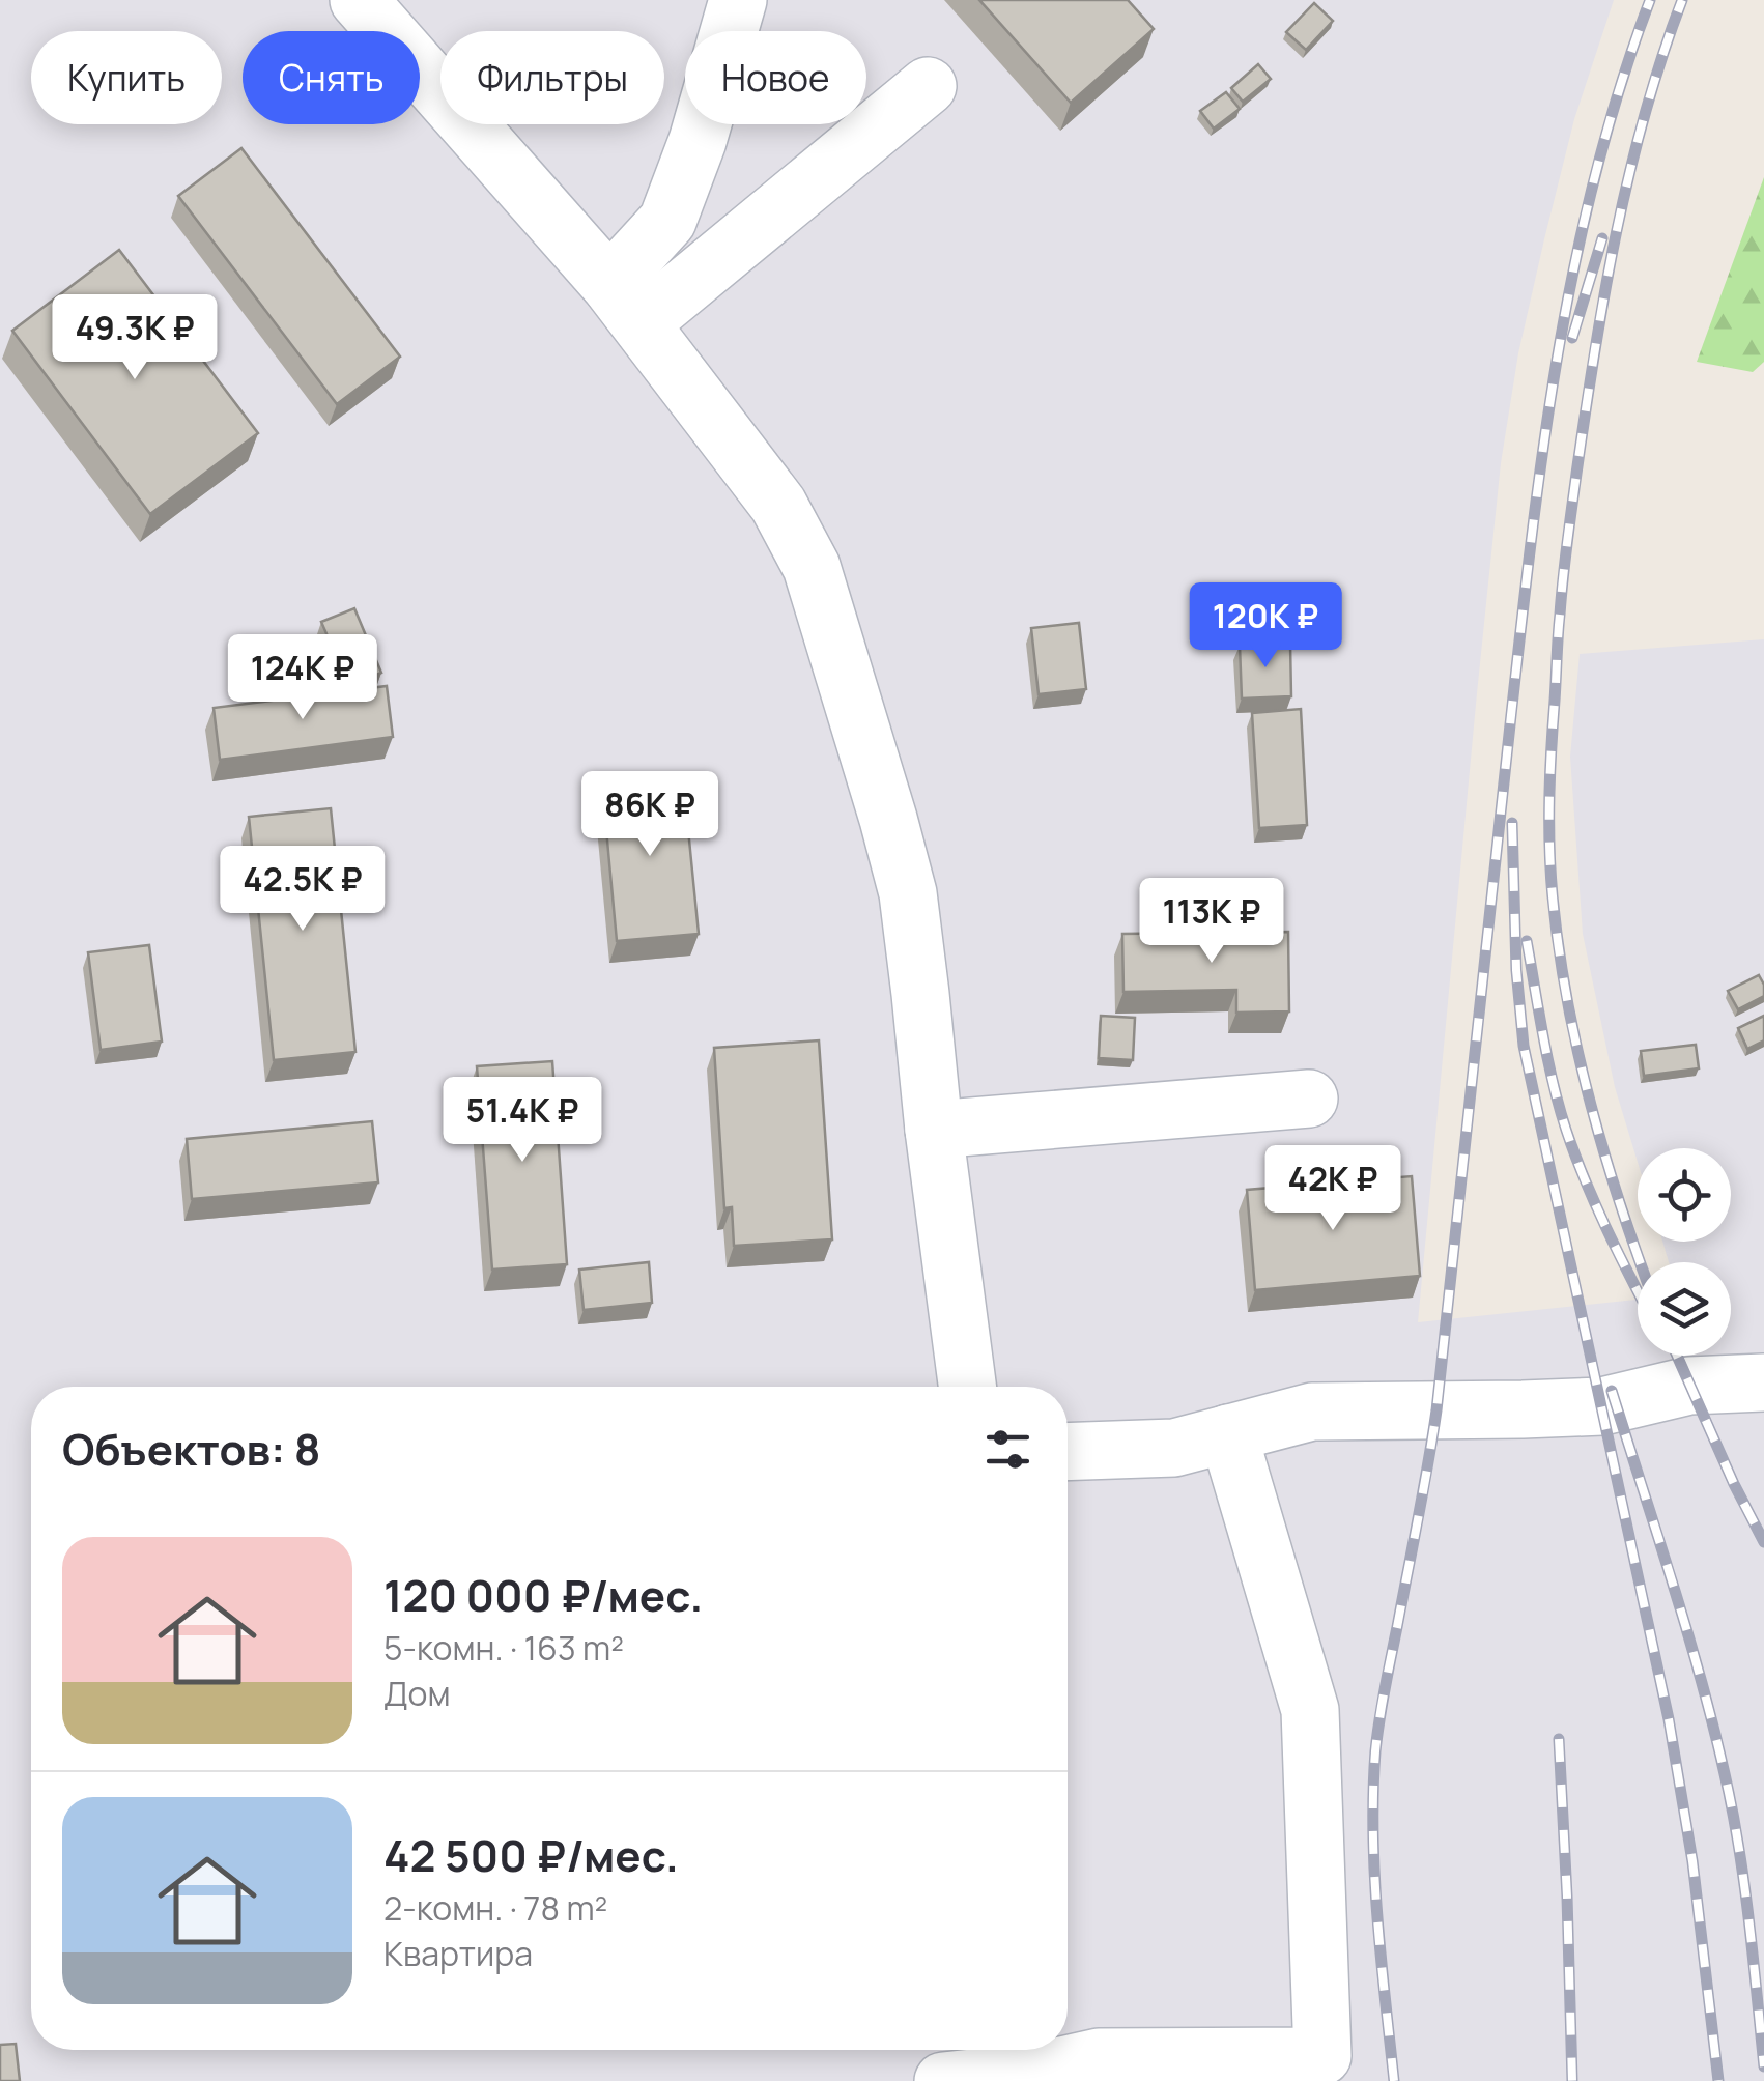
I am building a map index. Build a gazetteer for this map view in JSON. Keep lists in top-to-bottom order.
{
  "page": {
    "chip": [
      "Купить",
      "Снять",
      "Фильтры",
      "Новое"
    ],
    "price": [
      "49.3K ₽",
      "120K ₽",
      "124K ₽",
      "86K ₽",
      "42.5K ₽",
      "113K ₽",
      "51.4K ₽",
      "42K ₽"
    ],
    "heading": "Объектов: 8",
    "list": [
      {
        "name": "120 000 ₽/мес.",
        "note": "5-комн. · 163 m² · Дом"
      },
      {
        "name": "42 500 ₽/мес.",
        "note": "2-комн. · 78 m² · Квартира"
      }
    ]
  }
}
